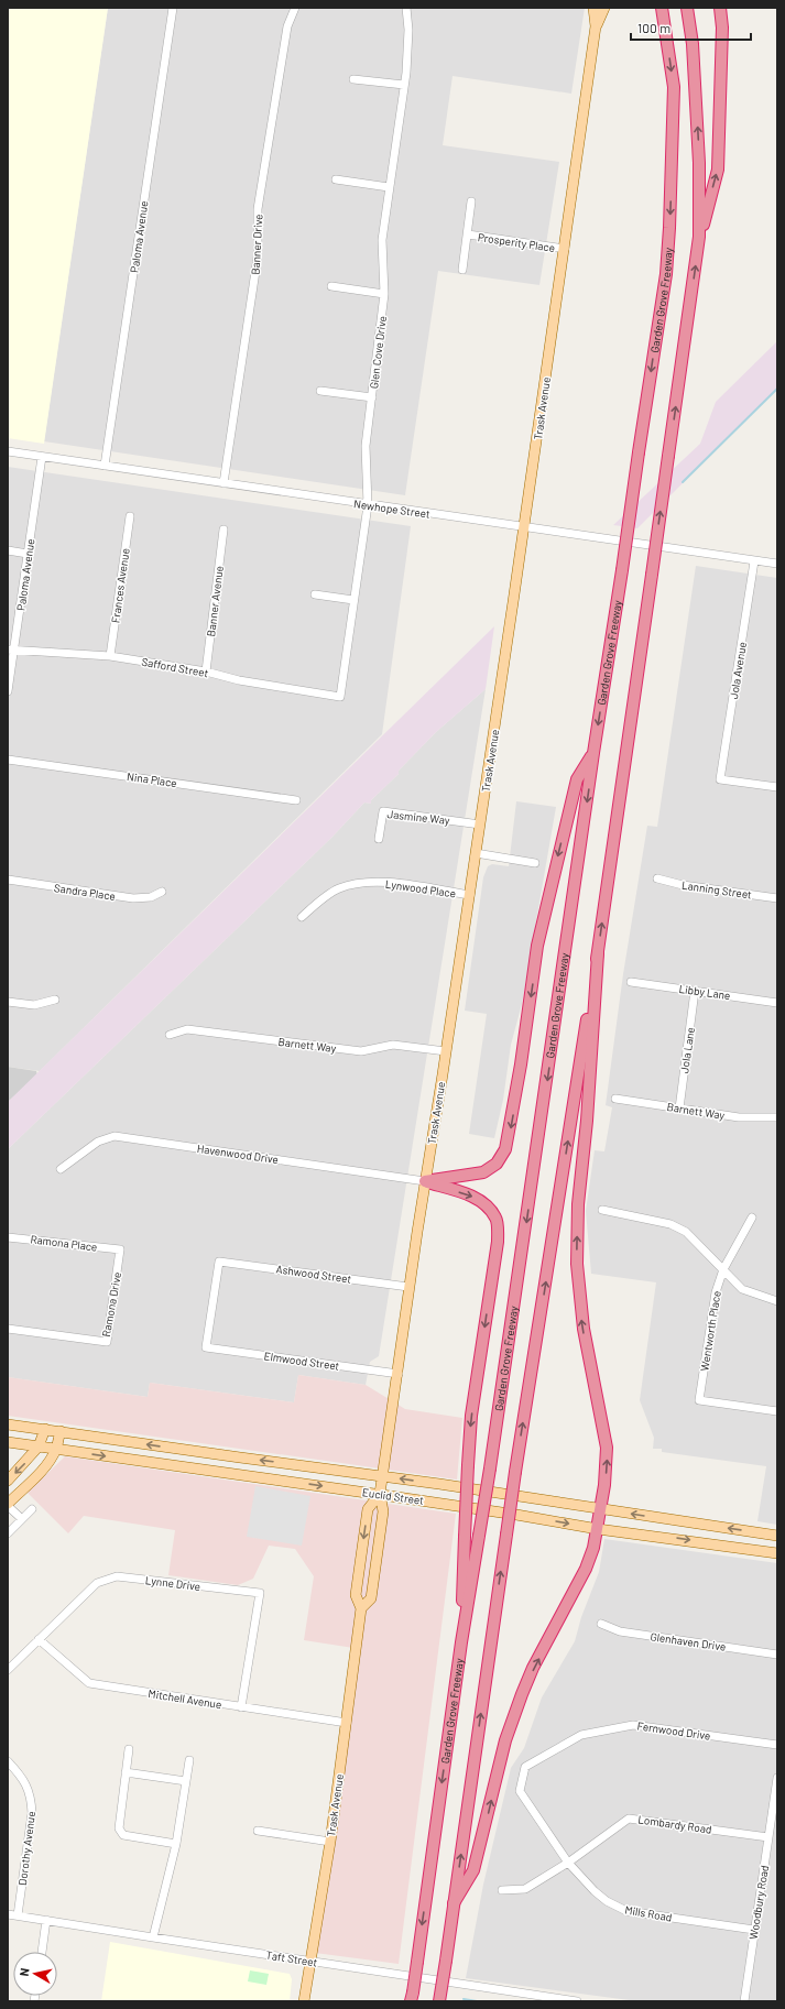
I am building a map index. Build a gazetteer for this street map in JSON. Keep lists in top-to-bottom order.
{
  "streets": {
    "highway": ["Garden Grove Freeway"],
    "main road": ["Trask Avenue", "Euclid Street"],
    "street": [
      "Paloma Avenue",
      "Prosperity Place",
      "Banner Drive",
      "Glen Cove Drive",
      "Newhope Street",
      "Frances Avenue",
      "Banner Avenue",
      "Safford Street",
      "Jola Avenue",
      "Nina Place",
      "Jasmine Way",
      "Lynwood Place",
      "Lanning Street",
      "Sandra Place",
      "Libby Lane",
      "Barnett Way",
      "Jola Lane",
      "Havenwood Drive",
      "Ramona Place",
      "Ashwood Street",
      "Ramona Drive",
      "Wentworth Place",
      "Elmwood Street",
      "Lynne Drive",
      "Glenhaven Drive",
      "Mitchell Avenue",
      "Fernwood Drive",
      "Lombardy Road",
      "Dorothy Avenue",
      "Woodbury Road",
      "Mills Road",
      "Taft Street"
    ]
  },
  "crossings": [
    ["Paloma Avenue", "Newhope Street"],
    ["Paloma Avenue", "Safford Street"],
    ["Prosperity Place", "Trask Avenue"],
    ["Banner Drive", "Newhope Street"],
    ["Glen Cove Drive", "Newhope Street"],
    ["Glen Cove Drive", "Safford Street"],
    ["Trask Avenue", "Newhope Street"],
    ["Trask Avenue", "Jasmine Way"],
    ["Trask Avenue", "Lynwood Place"],
    ["Trask Avenue", "Barnett Way"],
    ["Trask Avenue", "Havenwood Drive"],
    ["Trask Avenue", "Ashwood Street"],
    ["Trask Avenue", "Elmwood Street"],
    ["Trask Avenue", "Euclid Street"],
    ["Trask Avenue", "Mitchell Avenue"],
    ["Trask Avenue", "Taft Street"],
    ["Newhope Street", "Jola Avenue"],
    ["Frances Avenue", "Safford Street"],
    ["Banner Avenue", "Safford Street"],
    ["Libby Lane", "Jola Lane"],
    ["Barnett Way", "Jola Lane"],
    ["Ramona Place", "Ramona Drive"],
    ["Ashwood Street", "Elmwood Street"],
    ["Lynne Drive", "Mitchell Avenue"],
    ["Fernwood Drive", "Mills Road"],
    ["Lombardy Road", "Woodbury Road"],
    ["Lombardy Road", "Mills Road"],
    ["Dorothy Avenue", "Taft Street"],
    ["Woodbury Road", "Mills Road"]
  ],
  "scale_bar": "100 m",
  "north": "left"
}
